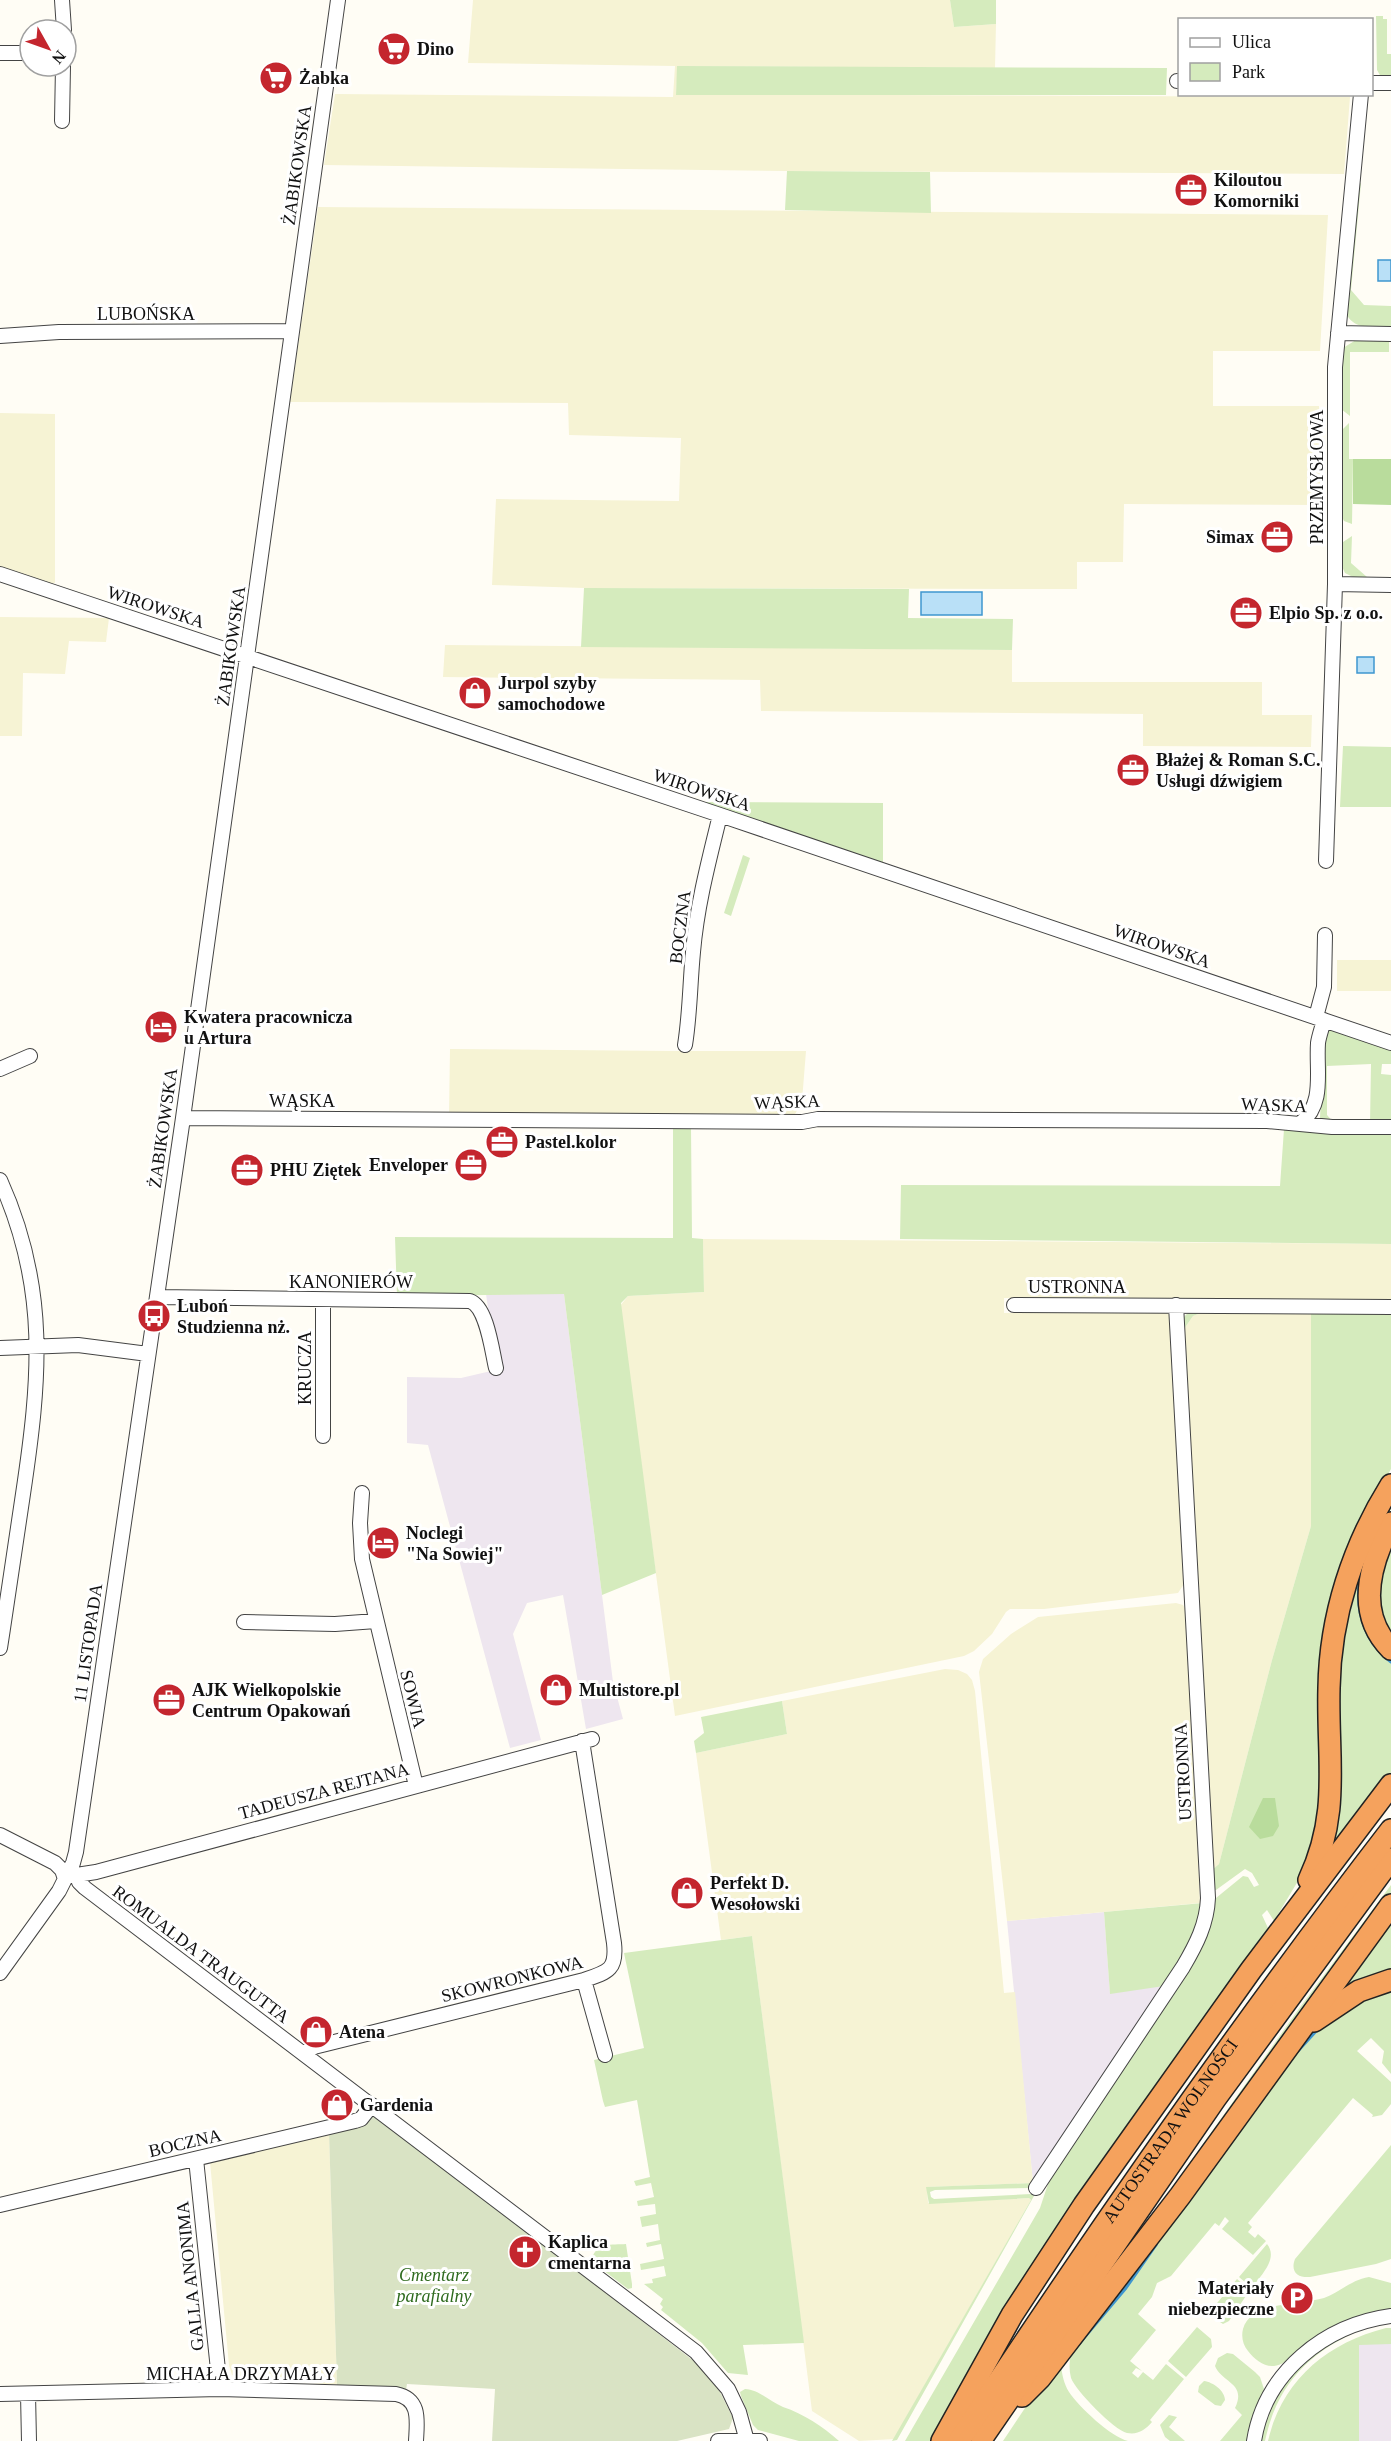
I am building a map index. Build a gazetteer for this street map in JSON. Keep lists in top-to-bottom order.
{
  "streets": {
    "highway": ["AUTOSTRADA WOLNOŚCI"],
    "street": [
      "ŻABIKOWSKA",
      "LUBOŃSKA",
      "PRZEMYSŁOWA",
      "WIROWSKA",
      "BOCZNA",
      "WĄSKA",
      "KANONIERÓW",
      "USTRONNA",
      "KRUCZA",
      "11 LISTOPADA",
      "SOWIA",
      "TADEUSZA REJTANA",
      "ROMUALDA TRAUGUTTA",
      "SKOWRONKOWA",
      "GALLA ANONIMA",
      "MICHAŁA DRZYMAŁY"
    ]
  },
  "crossings": [
    ["ŻABIKOWSKA", "LUBOŃSKA"],
    ["ŻABIKOWSKA", "WIROWSKA"],
    ["ŻABIKOWSKA", "WĄSKA"],
    ["ŻABIKOWSKA", "KANONIERÓW"],
    ["ŻABIKOWSKA", "11 LISTOPADA"],
    ["WIROWSKA", "BOCZNA"],
    ["BOCZNA", "ROMUALDA TRAUGUTTA"],
    ["BOCZNA", "GALLA ANONIMA"],
    ["KANONIERÓW", "KRUCZA"],
    ["KANONIERÓW", "11 LISTOPADA"],
    ["11 LISTOPADA", "TADEUSZA REJTANA"],
    ["11 LISTOPADA", "ROMUALDA TRAUGUTTA"],
    ["SOWIA", "TADEUSZA REJTANA"],
    ["TADEUSZA REJTANA", "ROMUALDA TRAUGUTTA"],
    ["TADEUSZA REJTANA", "SKOWRONKOWA"],
    ["ROMUALDA TRAUGUTTA", "SKOWRONKOWA"],
    ["GALLA ANONIMA", "MICHAŁA DRZYMAŁY"]
  ],
  "parks": ["Cmentarz parafialny"],
  "places": {
    "supermarket": ["Dino", "Żabka"],
    "office": [
      "Kiloutou Komorniki",
      "Simax",
      "Elpio Sp. z o.o.",
      "Błażej & Roman S.C. Usługi dźwigiem",
      "Pastel.kolor",
      "Enveloper",
      "PHU Ziętek",
      "AJK Wielkopolskie Centrum Opakowań"
    ],
    "shop": [
      "Jurpol szyby samochodowe",
      "Multistore.pl",
      "Perfekt D. Wesołowski",
      "Atena",
      "Gardenia"
    ],
    "hotel": ["Kwatera pracownicza u Artura", "Noclegi \"Na Sowiej\""],
    "bus stop": ["Luboń Studzienna nż."],
    "church": ["Kaplica cmentarna"],
    "parking": ["Materiały niebezpieczne"]
  },
  "legend": ["Ulica", "Park"],
  "north": "bottom right"
}
